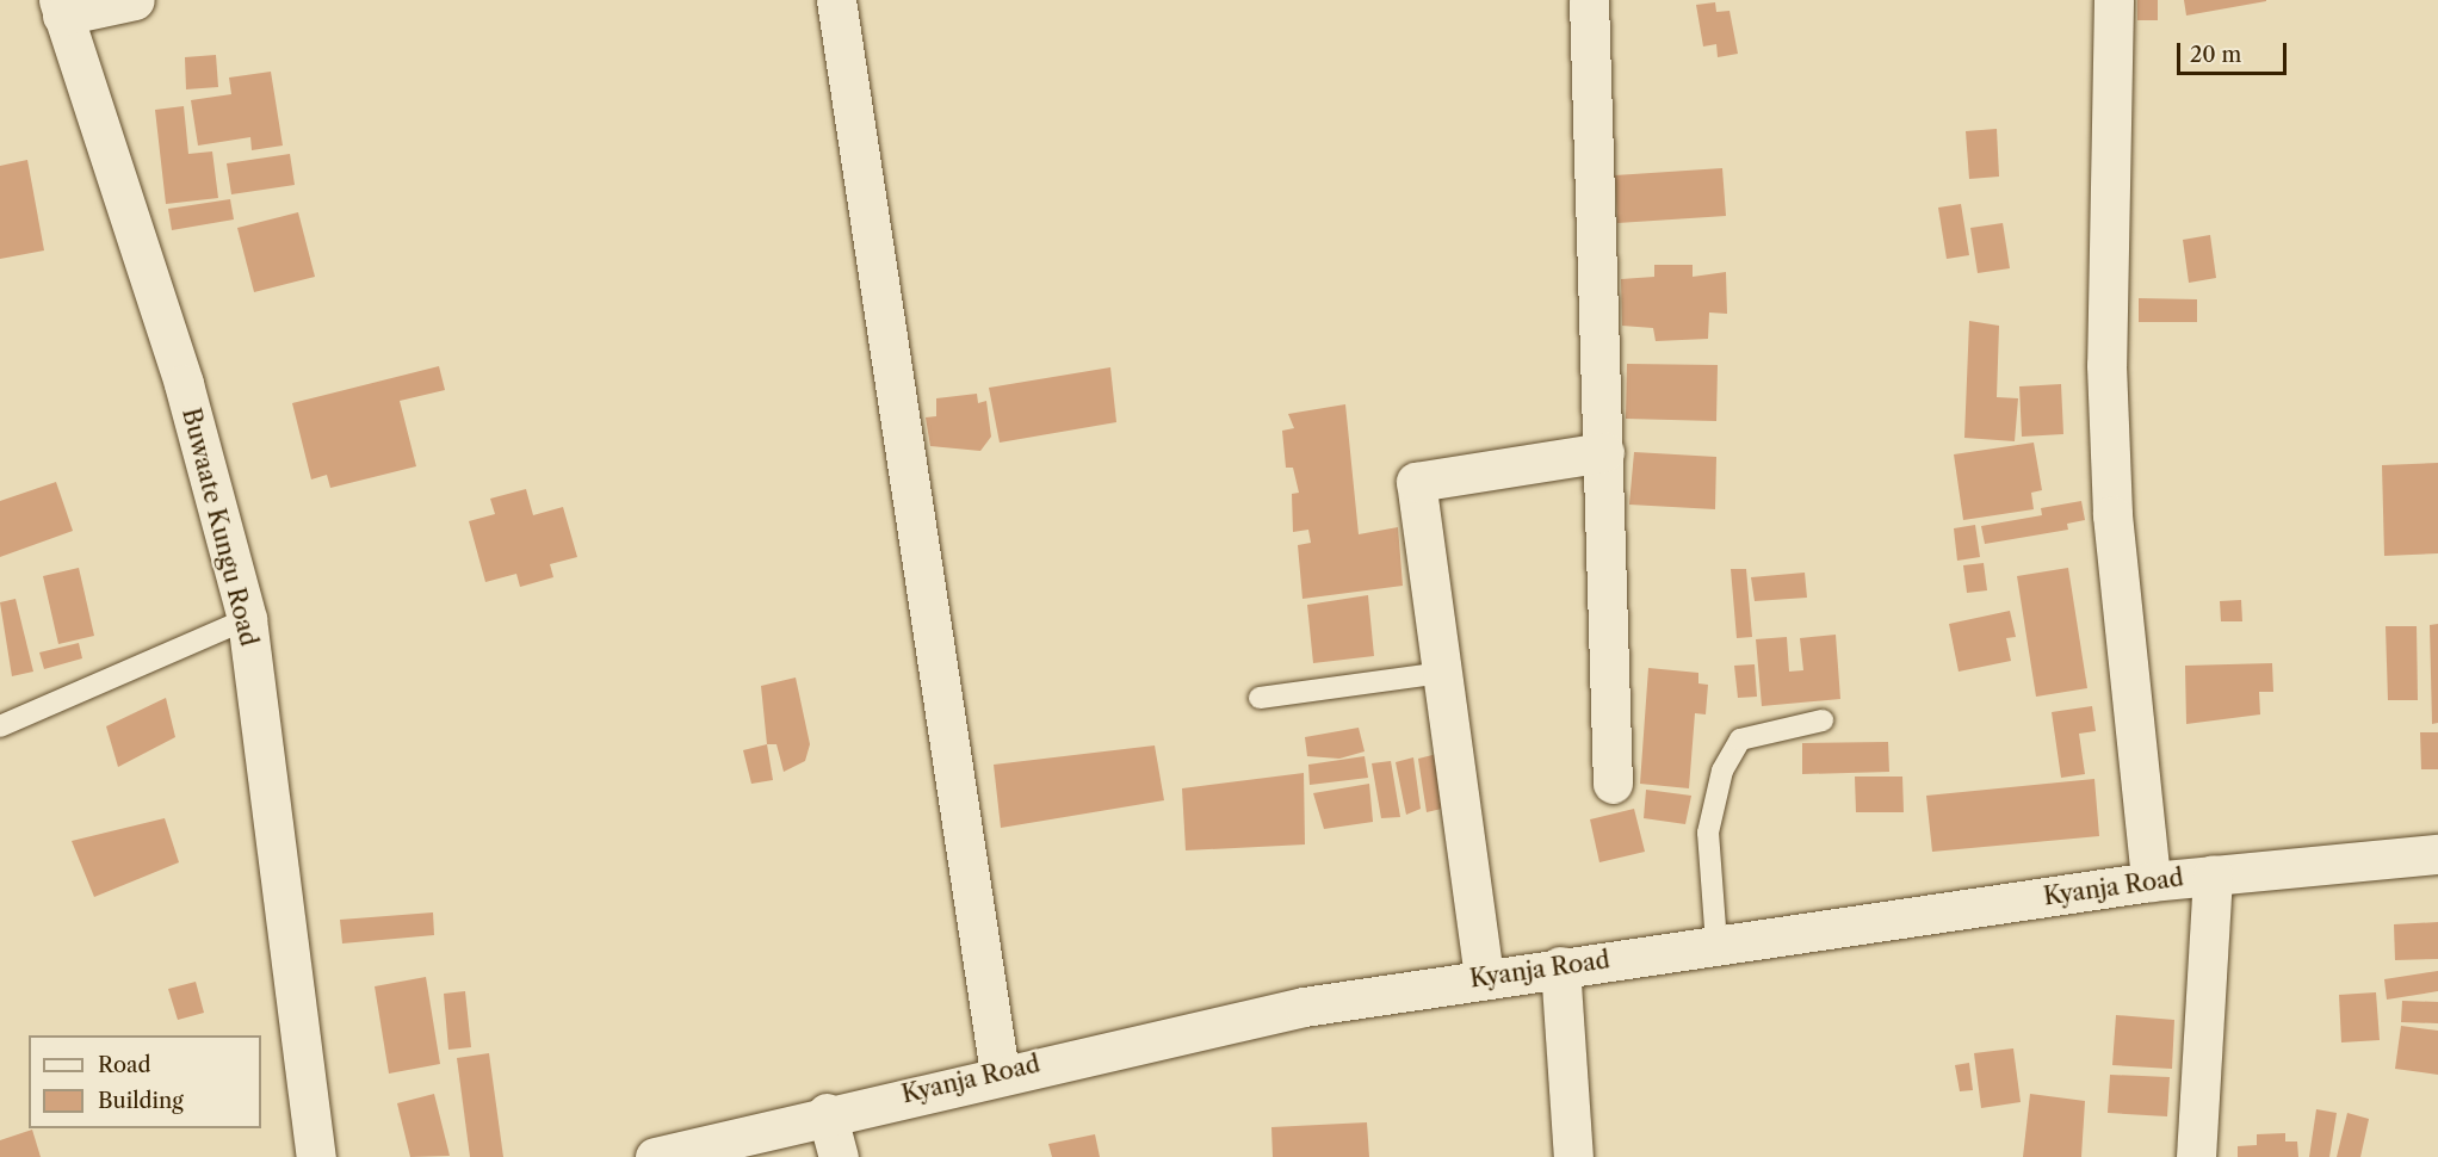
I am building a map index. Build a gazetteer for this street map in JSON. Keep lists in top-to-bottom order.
{
  "streets": {
    "street": ["Buwaate Kungu Road", "Kyanja Road"]
  },
  "legend": ["Road", "Building"],
  "scale_bar": "20 m"
}
